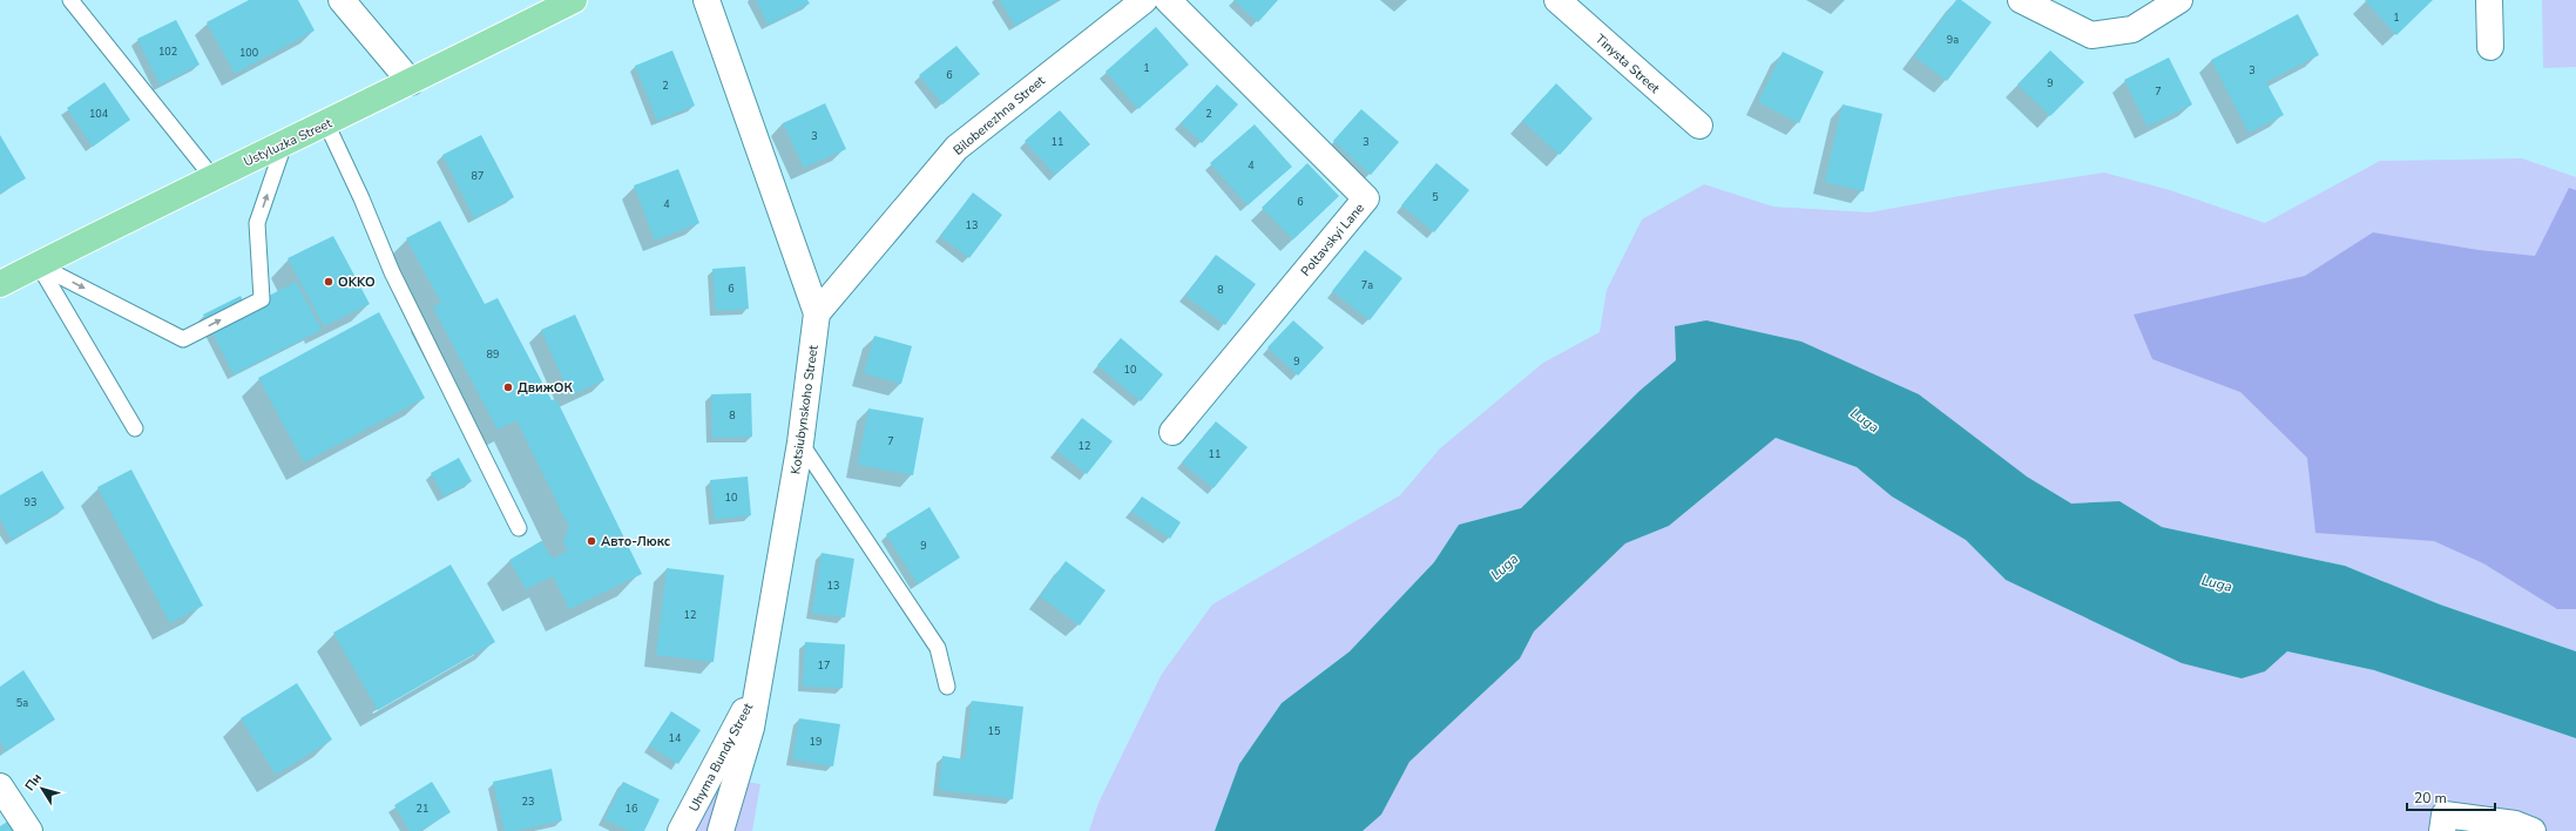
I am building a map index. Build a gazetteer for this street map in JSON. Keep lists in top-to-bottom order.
{
  "streets": {
    "main road": ["Ustyluzka Street"],
    "street": [
      "Tinysta Street",
      "Biloberezhna Street",
      "Poltavskyi Lane",
      "Kotsiubynskoho Street",
      "Uhyma Bundy Street"
    ]
  },
  "crossings": [
    ["Biloberezhna Street", "Kotsiubynskoho Street"],
    ["Kotsiubynskoho Street", "Uhyma Bundy Street"]
  ],
  "water": ["Luga"],
  "places": ["OKKO", "ДвижОК", "Авто-Люкс"],
  "house_numbers": [
    "1",
    "9а",
    "102",
    "100",
    "1",
    "3",
    "6",
    "9",
    "2",
    "7",
    "104",
    "2",
    "3",
    "11",
    "3",
    "4",
    "87",
    "5",
    "6",
    "4",
    "13",
    "7а",
    "6",
    "8",
    "89",
    "9",
    "10",
    "8",
    "7",
    "12",
    "11",
    "10",
    "93",
    "9",
    "13",
    "12",
    "17",
    "5а",
    "15",
    "14",
    "19",
    "23",
    "21",
    "16"
  ],
  "scale_bar": "20 m",
  "north": "top left"
}
